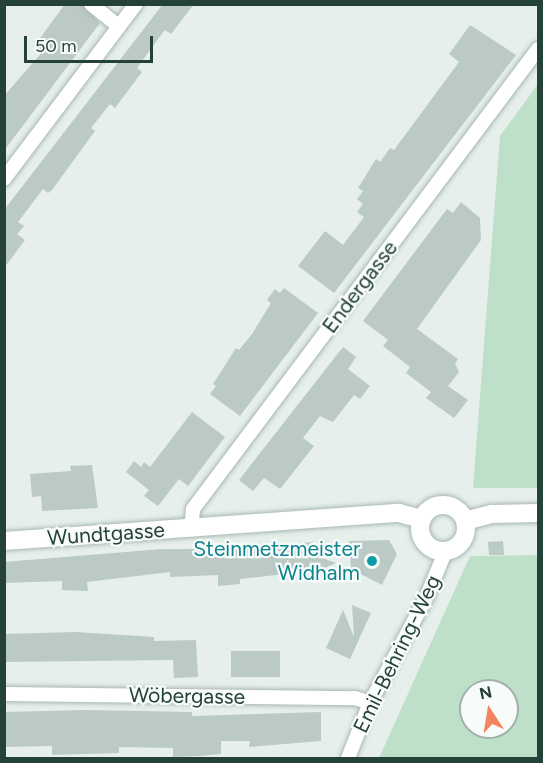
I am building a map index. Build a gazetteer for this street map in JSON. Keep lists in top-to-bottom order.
{
  "streets": {
    "street": [
      "Endergasse",
      "Wundtgasse",
      "Emil-Behring-Weg",
      "Wöbergasse"
    ]
  },
  "crossings": [
    ["Endergasse", "Wundtgasse"],
    ["Wundtgasse", "Emil-Behring-Weg"],
    ["Emil-Behring-Weg", "Wöbergasse"]
  ],
  "places": ["Steinmetzmeister Widhalm"],
  "scale_bar": "50 m",
  "north": "top"
}
